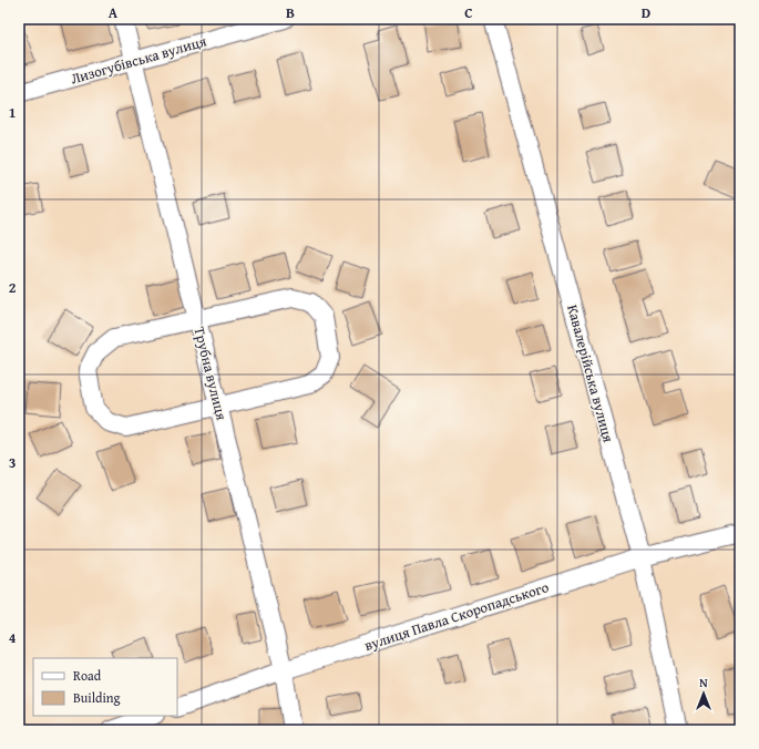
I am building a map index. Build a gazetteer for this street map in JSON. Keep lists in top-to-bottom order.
{
  "streets": {
    "street": [
      "Лизогубівська вулиця",
      "Трубна вулиця",
      "Кавалерійська вулиця",
      "вулиця Павла Скоропадського"
    ]
  },
  "crossings": [
    ["Лизогубівська вулиця", "Трубна вулиця"],
    ["Трубна вулиця", "вулиця Павла Скоропадського"],
    ["Кавалерійська вулиця", "вулиця Павла Скоропадського"]
  ],
  "legend": ["Road", "Building"],
  "north": "top",
  "grid": {
    "columns": [
      "A",
      "B",
      "C",
      "D"
    ],
    "rows": [
      "1",
      "2",
      "3",
      "4"
    ]
  }
}
